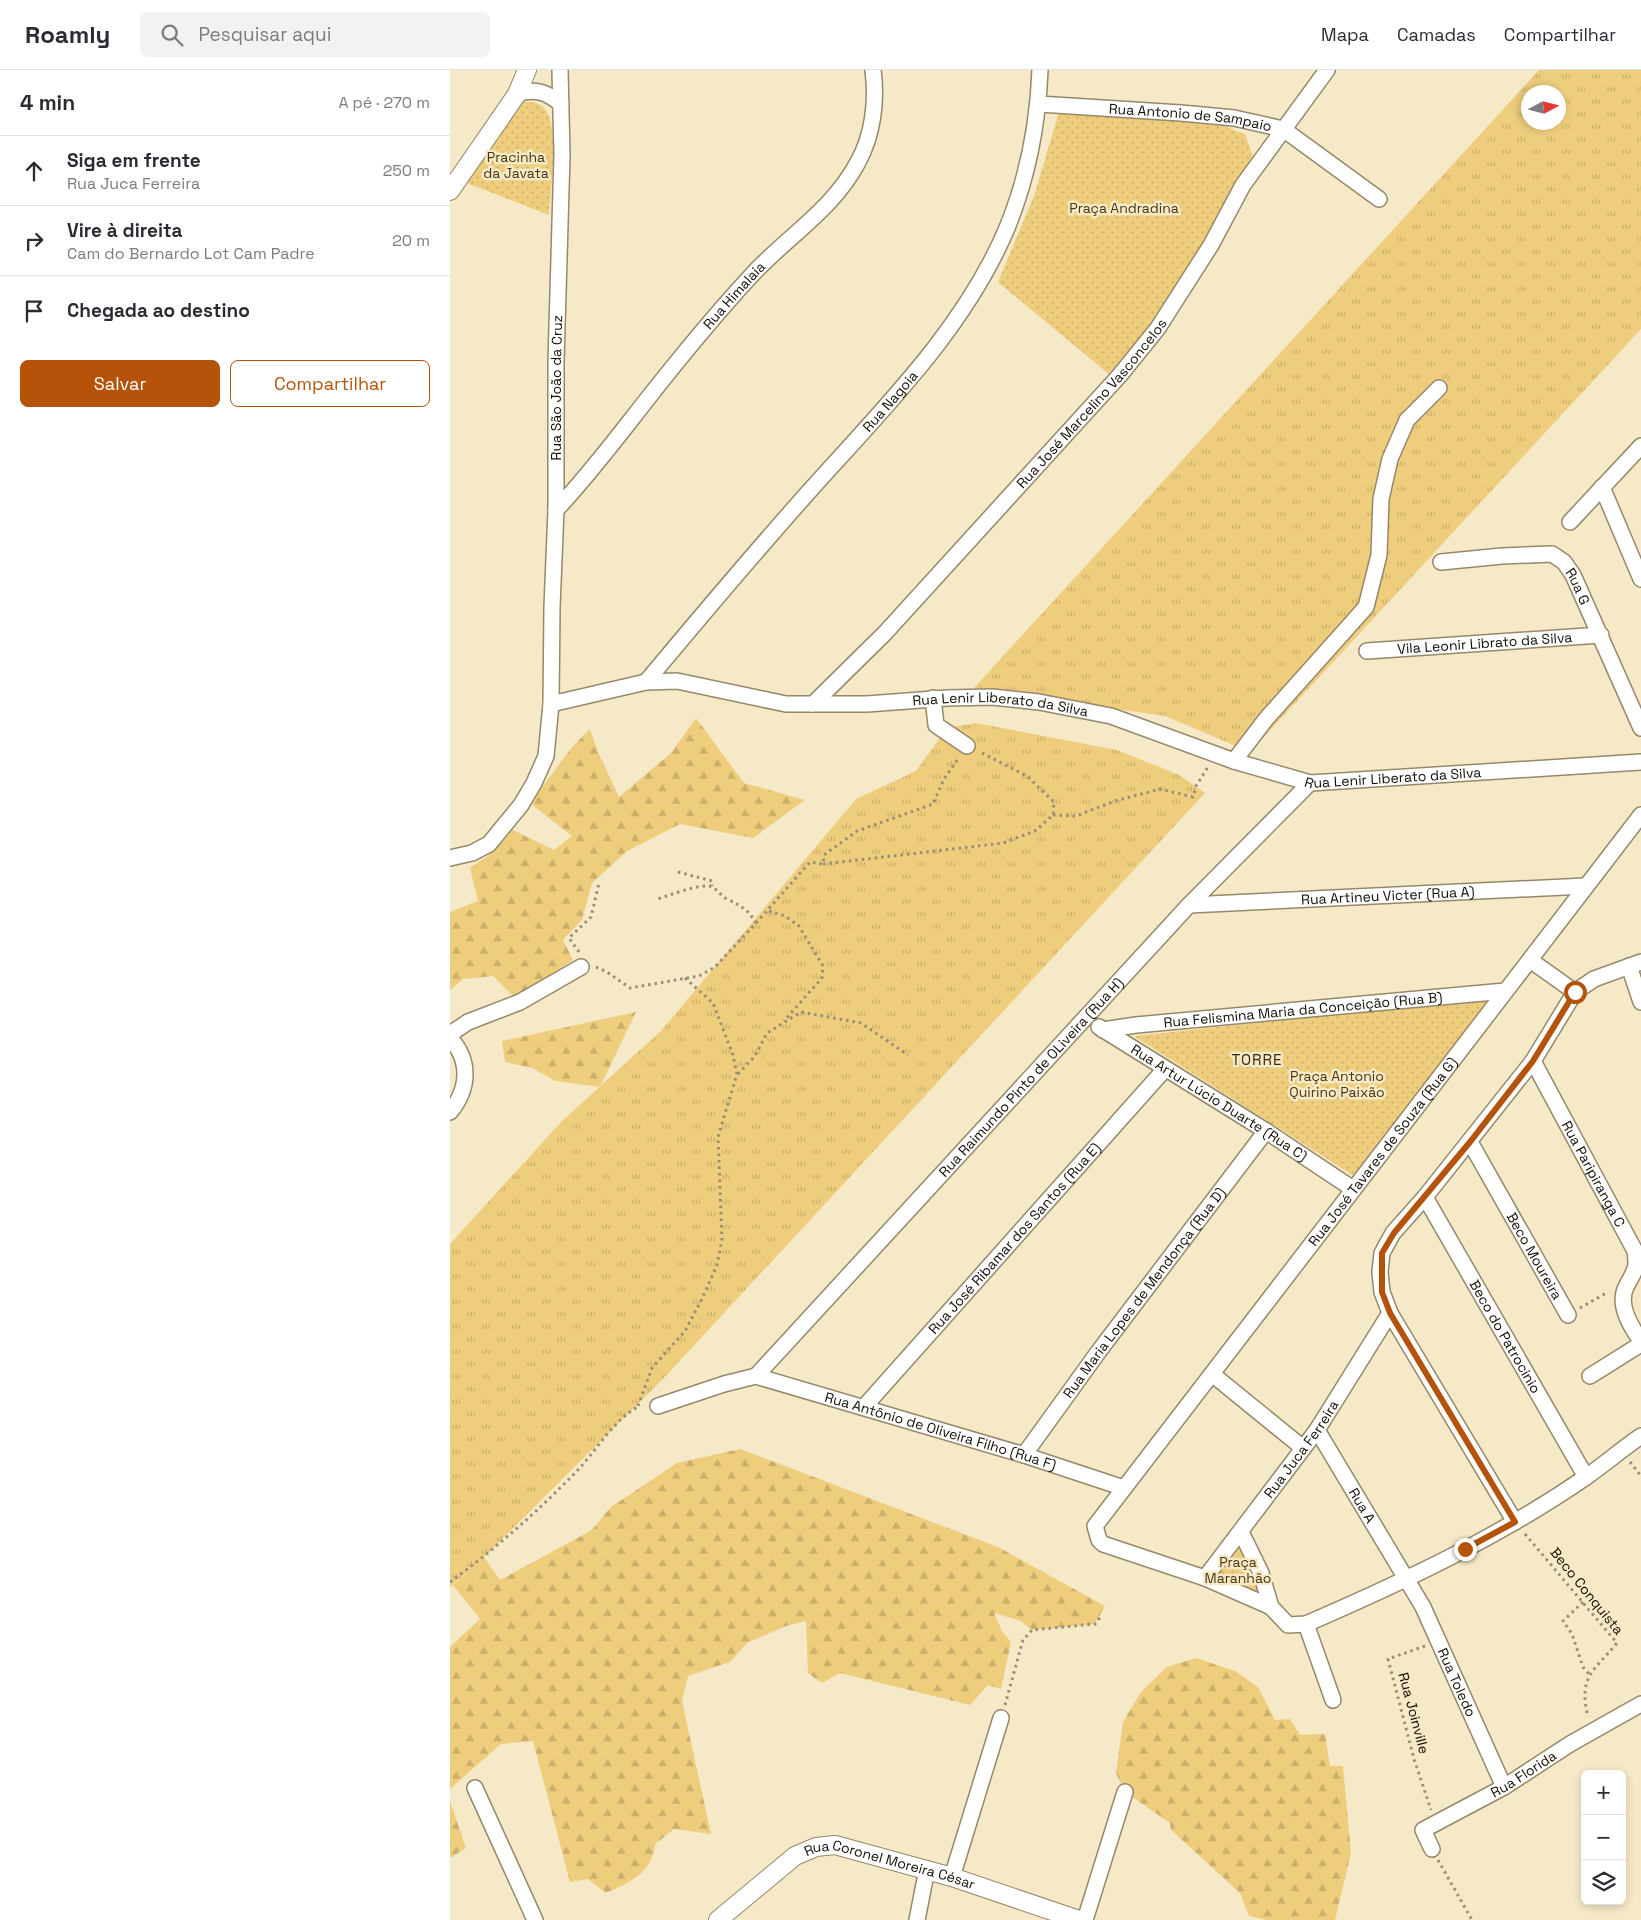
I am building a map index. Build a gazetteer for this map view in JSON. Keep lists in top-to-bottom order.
{
  "streets": {
    "street": [
      "Rua Antonio de Sampaio",
      "Rua Himalaia",
      "Rua São João da Cruz",
      "Rua Nagoia",
      "Rua José Marcelino Vasconcelos",
      "Rua G",
      "Vila Leonir Librato da Silva",
      "Rua Lenir Liberato da Silva",
      "Rua Artineu Victer (Rua A)",
      "Rua Felismina Maria da Conceição (Rua B)",
      "Rua Raimundo Pinto de OLiveira (Rua H)",
      "Rua Artur Lúcio Duarte (Rua C)",
      "Rua José Tavares de Souza (Rua G)",
      "Rua Paripiranga C",
      "Rua José Ribamar dos Santos (Rua E)",
      "Beco Moureira",
      "Rua Maria Lopes de Mendonça (Rua D)",
      "Beco do Patrocinio",
      "Rua Antônio de Oliveira Filho (Rua F)",
      "Rua Juca Ferreira",
      "Rua A",
      "Rua Toledo",
      "Rua Florida",
      "Rua Coronel Moreira César"
    ],
    "path": ["Beco Conquista", "Rua Joinville"]
  },
  "crossings": [
    ["Rua Antonio de Sampaio", "Rua Nagoia"],
    ["Rua Antonio de Sampaio", "Rua José Marcelino Vasconcelos"],
    ["Rua Himalaia", "Rua São João da Cruz"],
    ["Rua São João da Cruz", "Rua Lenir Liberato da Silva"],
    ["Rua Nagoia", "Rua Lenir Liberato da Silva"],
    ["Rua José Marcelino Vasconcelos", "Rua Lenir Liberato da Silva"],
    ["Rua G", "Vila Leonir Librato da Silva"],
    ["Rua Lenir Liberato da Silva", "Rua Raimundo Pinto de OLiveira (Rua H)"],
    ["Rua Artineu Victer (Rua A)", "Rua Raimundo Pinto de OLiveira (Rua H)"],
    ["Rua Artineu Victer (Rua A)", "Rua José Tavares de Souza (Rua G)"],
    ["Rua Felismina Maria da Conceição (Rua B)", "Rua Artur Lúcio Duarte (Rua C)"],
    ["Rua Felismina Maria da Conceição (Rua B)", "Rua José Tavares de Souza (Rua G)"],
    ["Rua Raimundo Pinto de OLiveira (Rua H)", "Rua Artur Lúcio Duarte (Rua C)"],
    ["Rua Raimundo Pinto de OLiveira (Rua H)", "Rua Antônio de Oliveira Filho (Rua F)"],
    ["Rua Artur Lúcio Duarte (Rua C)", "Rua José Tavares de Souza (Rua G)"],
    ["Rua Artur Lúcio Duarte (Rua C)", "Rua José Ribamar dos Santos (Rua E)"],
    ["Rua Artur Lúcio Duarte (Rua C)", "Rua Maria Lopes de Mendonça (Rua D)"],
    ["Rua José Tavares de Souza (Rua G)", "Rua Antônio de Oliveira Filho (Rua F)"],
    ["Rua José Tavares de Souza (Rua G)", "Rua Juca Ferreira"],
    ["Rua Paripiranga C", "Beco Moureira"],
    ["Rua José Ribamar dos Santos (Rua E)", "Rua Antônio de Oliveira Filho (Rua F)"],
    ["Rua Maria Lopes de Mendonça (Rua D)", "Rua Antônio de Oliveira Filho (Rua F)"],
    ["Rua Juca Ferreira", "Rua A"],
    ["Rua A", "Rua Toledo"],
    ["Rua Toledo", "Rua Joinville"],
    ["Rua Toledo", "Rua Florida"],
    ["Rua Joinville", "Rua Florida"]
  ],
  "districts": ["TORRE"],
  "parks": [
    "Pracinha da Javata",
    "Praça Andradina",
    "Praça Antonio Quirino Paixão",
    "Praça Maranhão"
  ],
  "north": "right",
  "page": {
    "header": "Roamly",
    "search": "Pesquisar aqui",
    "nav": ["Mapa", "Camadas", "Compartilhar"],
    "heading": ["4 min", "A pé · 270 m"],
    "list": [
      ["Siga em frente", "Rua Juca Ferreira", "250 m"],
      ["Vire à direita", "Cam do Bernardo Lot Cam Padre", "20 m"],
      "Chegada ao destino"
    ],
    "buttons": ["Salvar", "Compartilhar"],
    "map_buttons": ["+", "−"]
  }
}
